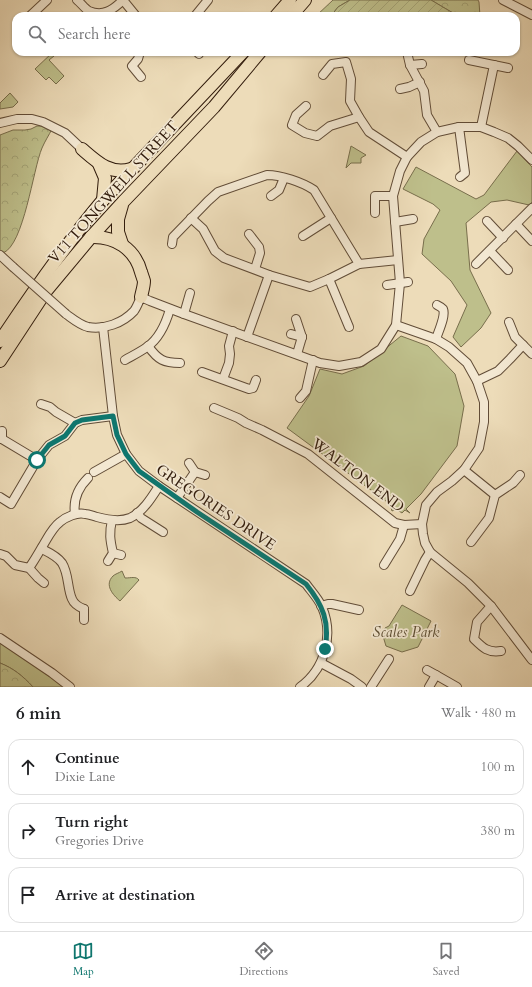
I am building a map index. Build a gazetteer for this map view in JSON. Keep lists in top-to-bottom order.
{
  "streets": {
    "highway": ["V11 TONGWELL STREET"],
    "street": ["WALTON END", "GREGORIES DRIVE"]
  },
  "parks": ["Scales Park"],
  "page": {
    "search": "Search here",
    "heading": ["6 min", "Walk · 480 m"],
    "list": [
      ["Continue", "Dixie Lane", "100 m"],
      ["Turn right", "Gregories Drive", "380 m"],
      "Arrive at destination"
    ],
    "nav": ["Map", "Directions", "Saved"]
  }
}
